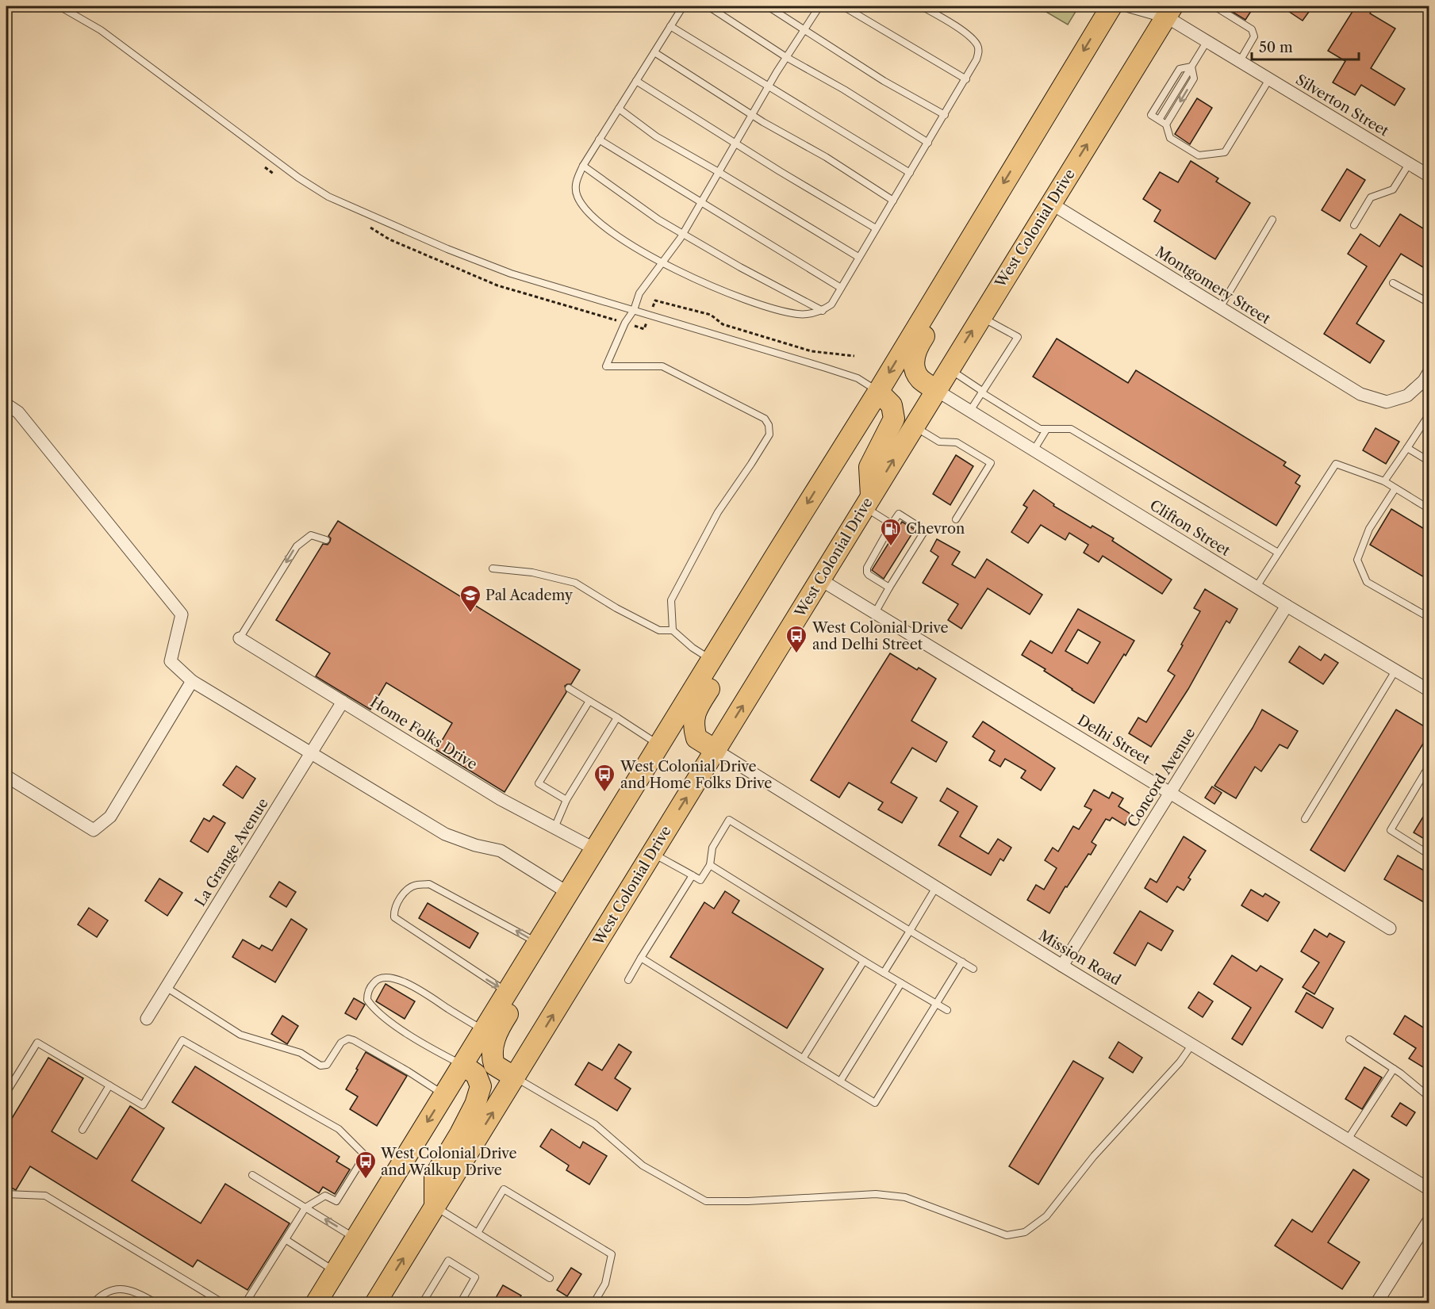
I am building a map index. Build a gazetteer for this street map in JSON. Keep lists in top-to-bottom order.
{
  "streets": {
    "highway": ["West Colonial Drive"],
    "street": [
      "Silverton Street",
      "Montgomery Street",
      "Clifton Street",
      "Home Folks Drive",
      "Delhi Street",
      "Concord Avenue",
      "La Grange Avenue",
      "Mission Road"
    ]
  },
  "crossings": [
    ["Silverton Street", "West Colonial Drive"],
    ["West Colonial Drive", "Montgomery Street"],
    ["West Colonial Drive", "Clifton Street"],
    ["West Colonial Drive", "Delhi Street"],
    ["West Colonial Drive", "Mission Road"],
    ["Clifton Street", "Concord Avenue"],
    ["Home Folks Drive", "La Grange Avenue"],
    ["Delhi Street", "Concord Avenue"],
    ["Concord Avenue", "Mission Road"]
  ],
  "places": {
    "fuel station": ["Chevron"],
    "school or university": ["Pal Academy"],
    "bus stop": ["West Colonial Drive and Delhi Street", "West Colonial Drive and Home Folks Drive", "West Colonial Drive and Walkup Drive"]
  },
  "scale_bar": "50 m"
}
